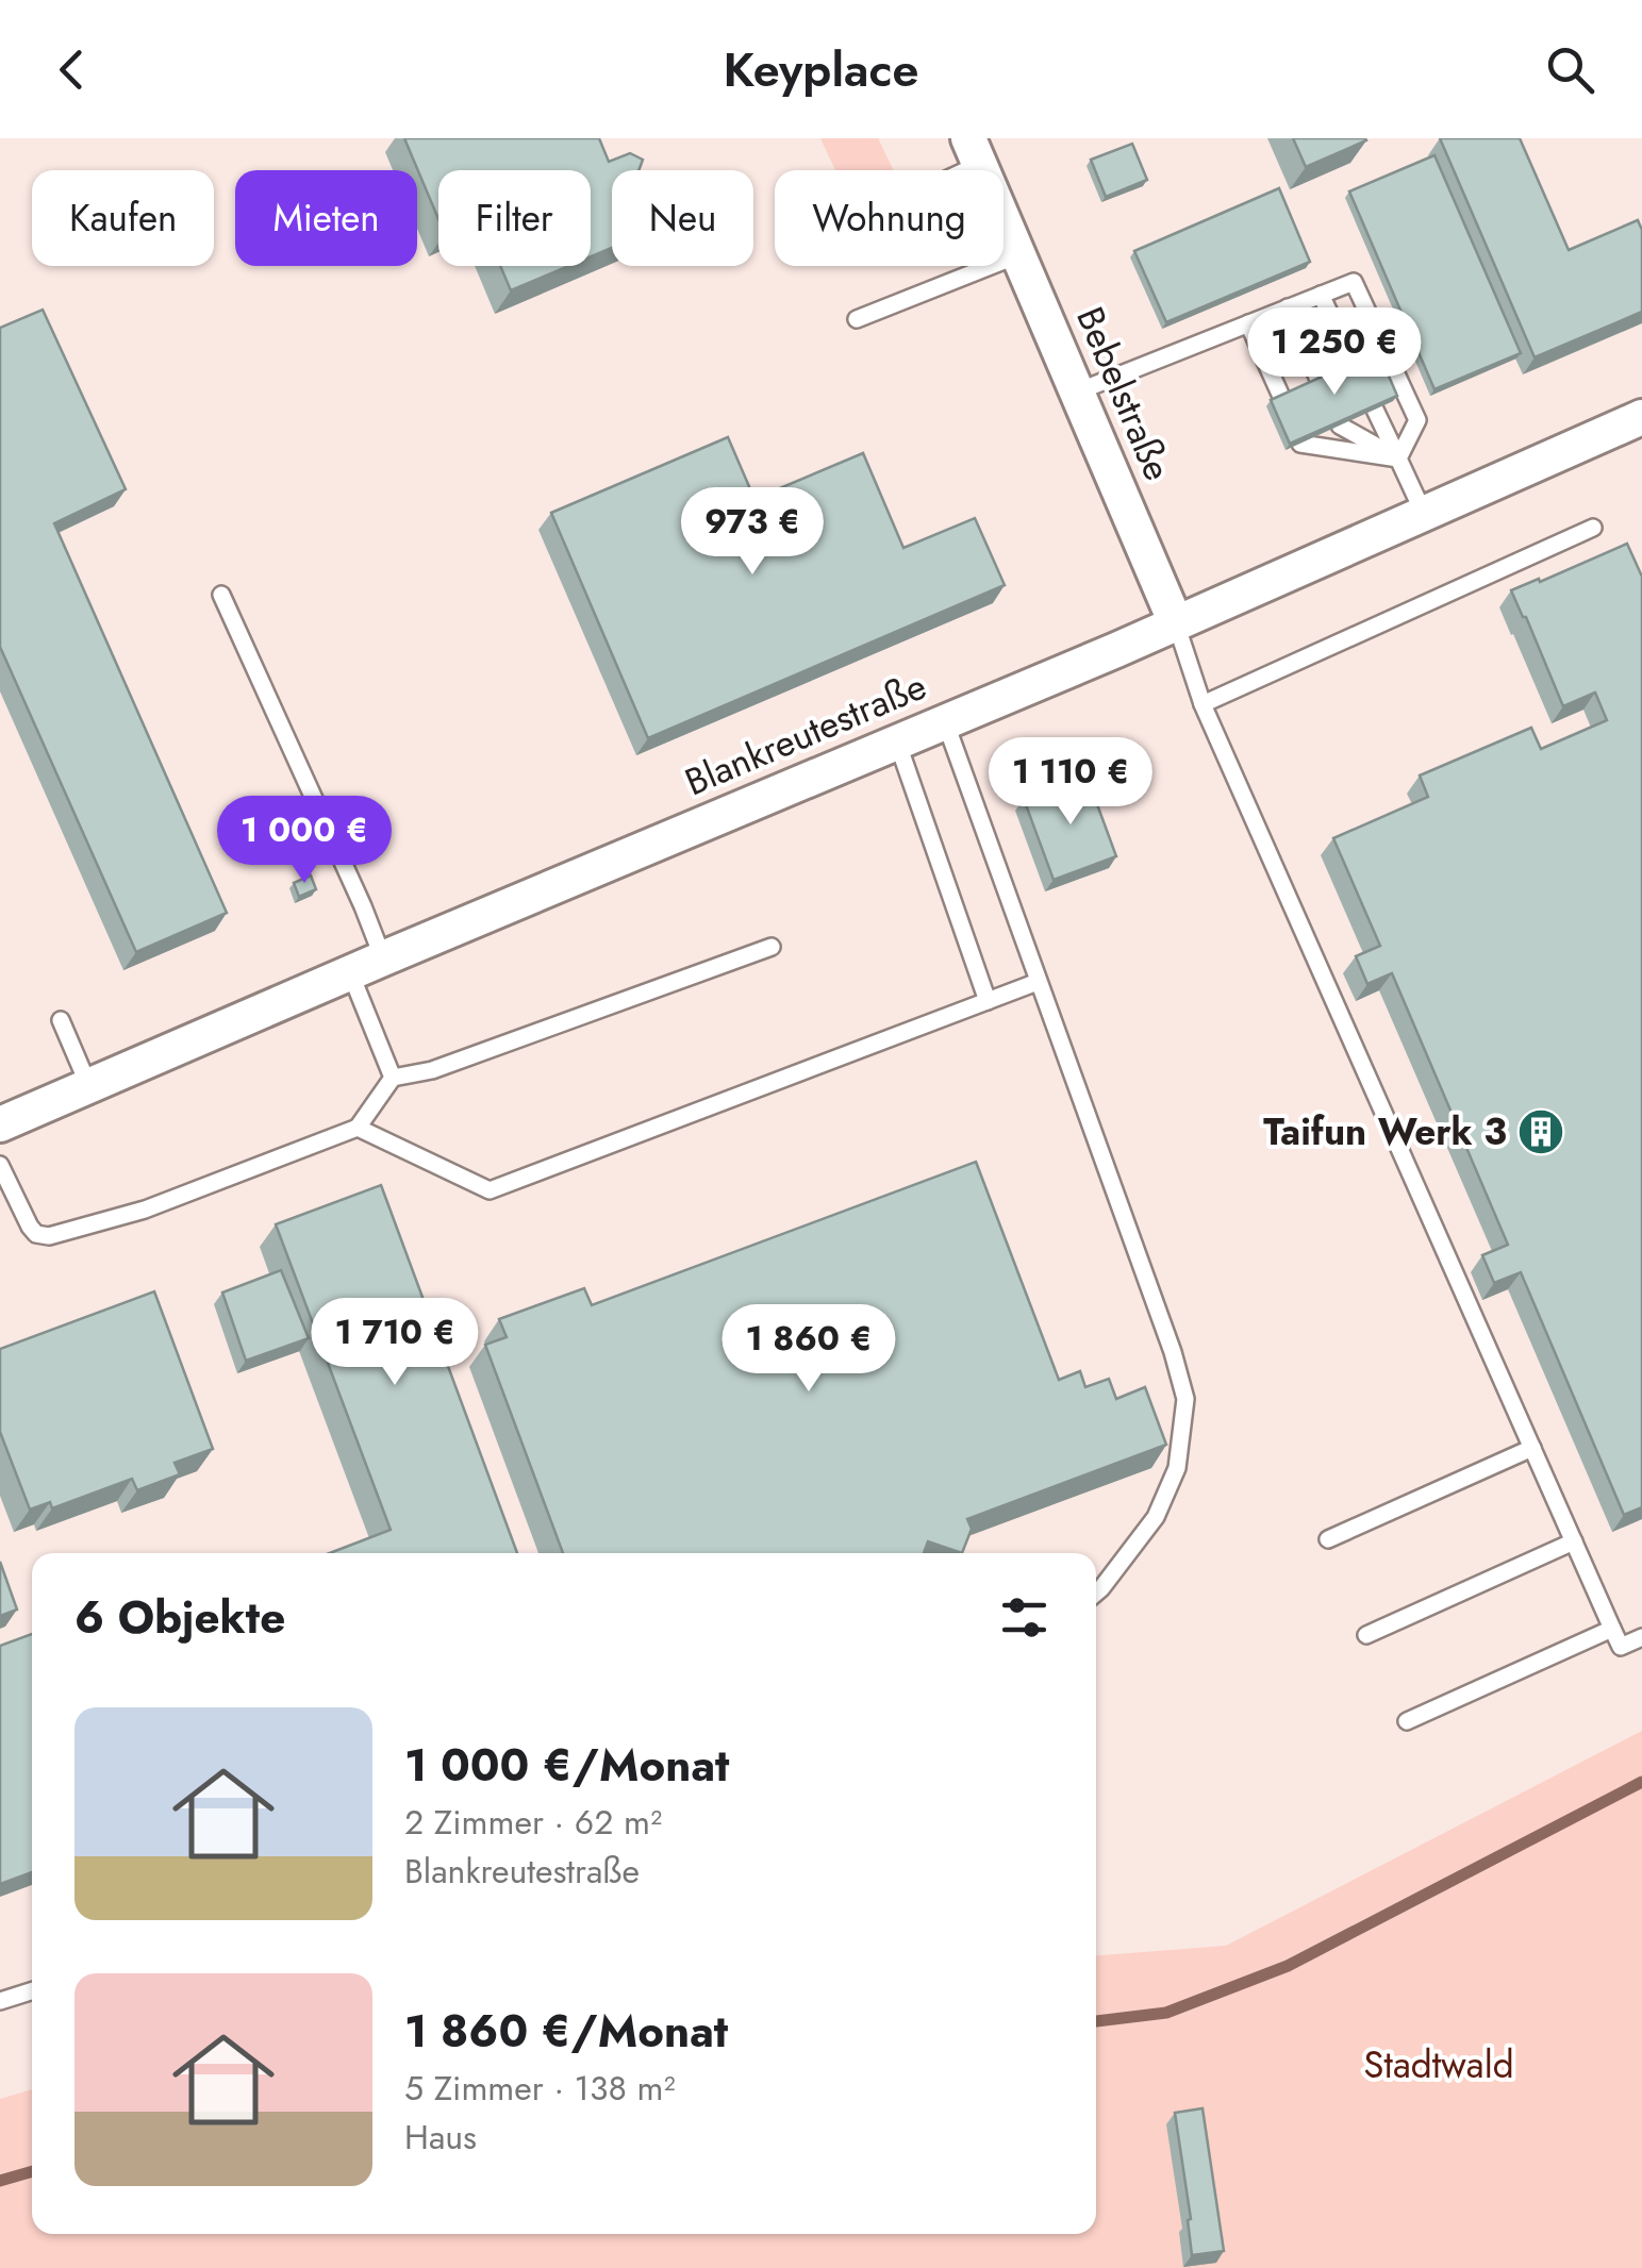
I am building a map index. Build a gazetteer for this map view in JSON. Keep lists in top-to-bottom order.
{
  "streets": {
    "street": ["Bebelstraße", "Blankreutestraße"]
  },
  "crossings": [
    ["Bebelstraße", "Blankreutestraße"]
  ],
  "parks": ["Stadtwald"],
  "places": {
    "building": ["Taifun Werk 3"]
  },
  "page": {
    "header": "Keyplace",
    "chip": [
      "Kaufen",
      "Mieten",
      "Filter",
      "Neu",
      "Wohnung"
    ],
    "price": [
      "1 250 €",
      "973 €",
      "1 110 €",
      "1 000 €",
      "1 710 €",
      "1 860 €"
    ],
    "heading": "6 Objekte",
    "list": [
      {
        "name": "1 000 €/Monat",
        "note": "2 Zimmer · 62 m² · Blankreutestraße"
      },
      {
        "name": "1 860 €/Monat",
        "note": "5 Zimmer · 138 m² · Haus"
      }
    ]
  }
}
